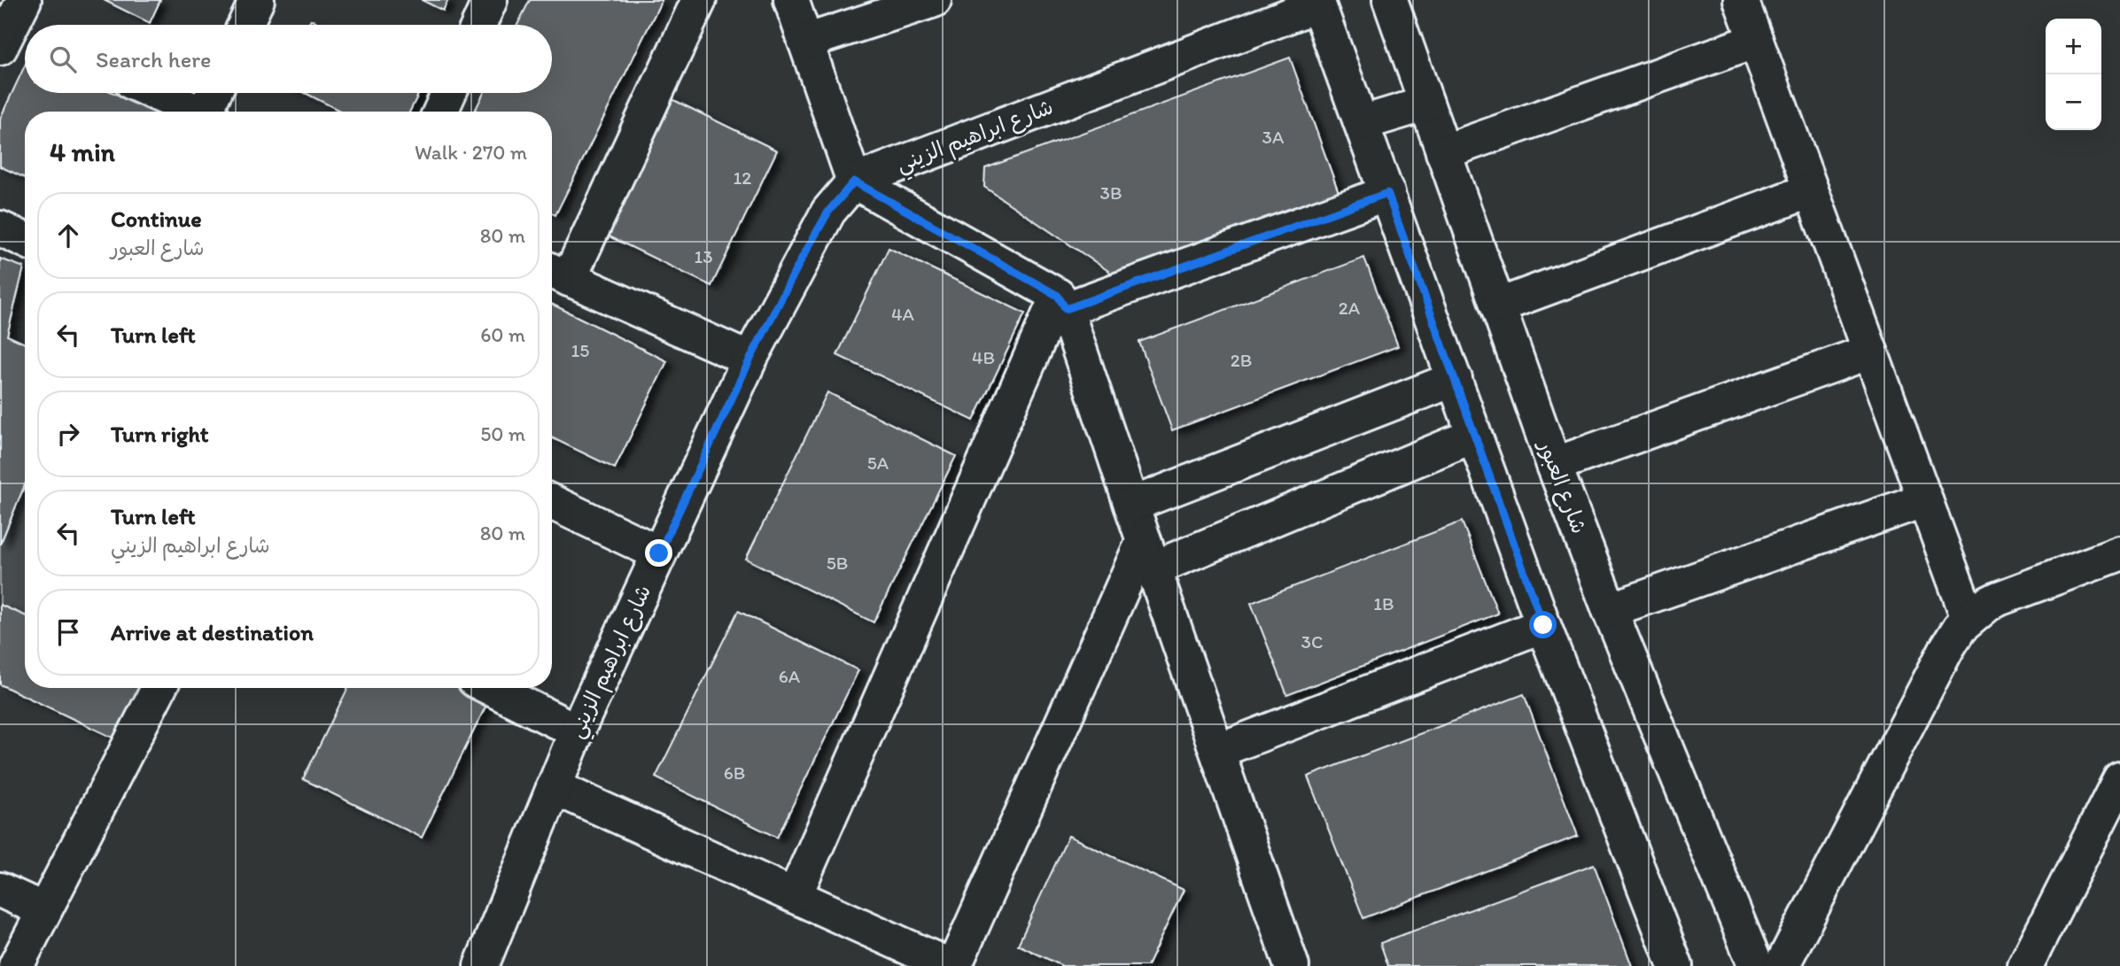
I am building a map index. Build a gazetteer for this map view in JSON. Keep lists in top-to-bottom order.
{
  "streets": {
    "street": ["شارع ابراهيم الزيني", "شارع العبور"]
  },
  "house_numbers": [
    "3A",
    "12",
    "3B",
    "13",
    "2A",
    "4A",
    "15",
    "4B",
    "2B",
    "5A",
    "5B",
    "1B",
    "3C",
    "6A",
    "6B"
  ],
  "page": {
    "map_buttons": ["+", "−"],
    "search": "Search here",
    "heading": ["4 min", "Walk · 270 m"],
    "list": [
      ["Continue", "شارع العبور", "80 m"],
      ["Turn left", "60 m"],
      ["Turn right", "50 m"],
      ["Turn left", "شارع ابراهيم الزيني", "80 m"],
      "Arrive at destination"
    ]
  }
}
